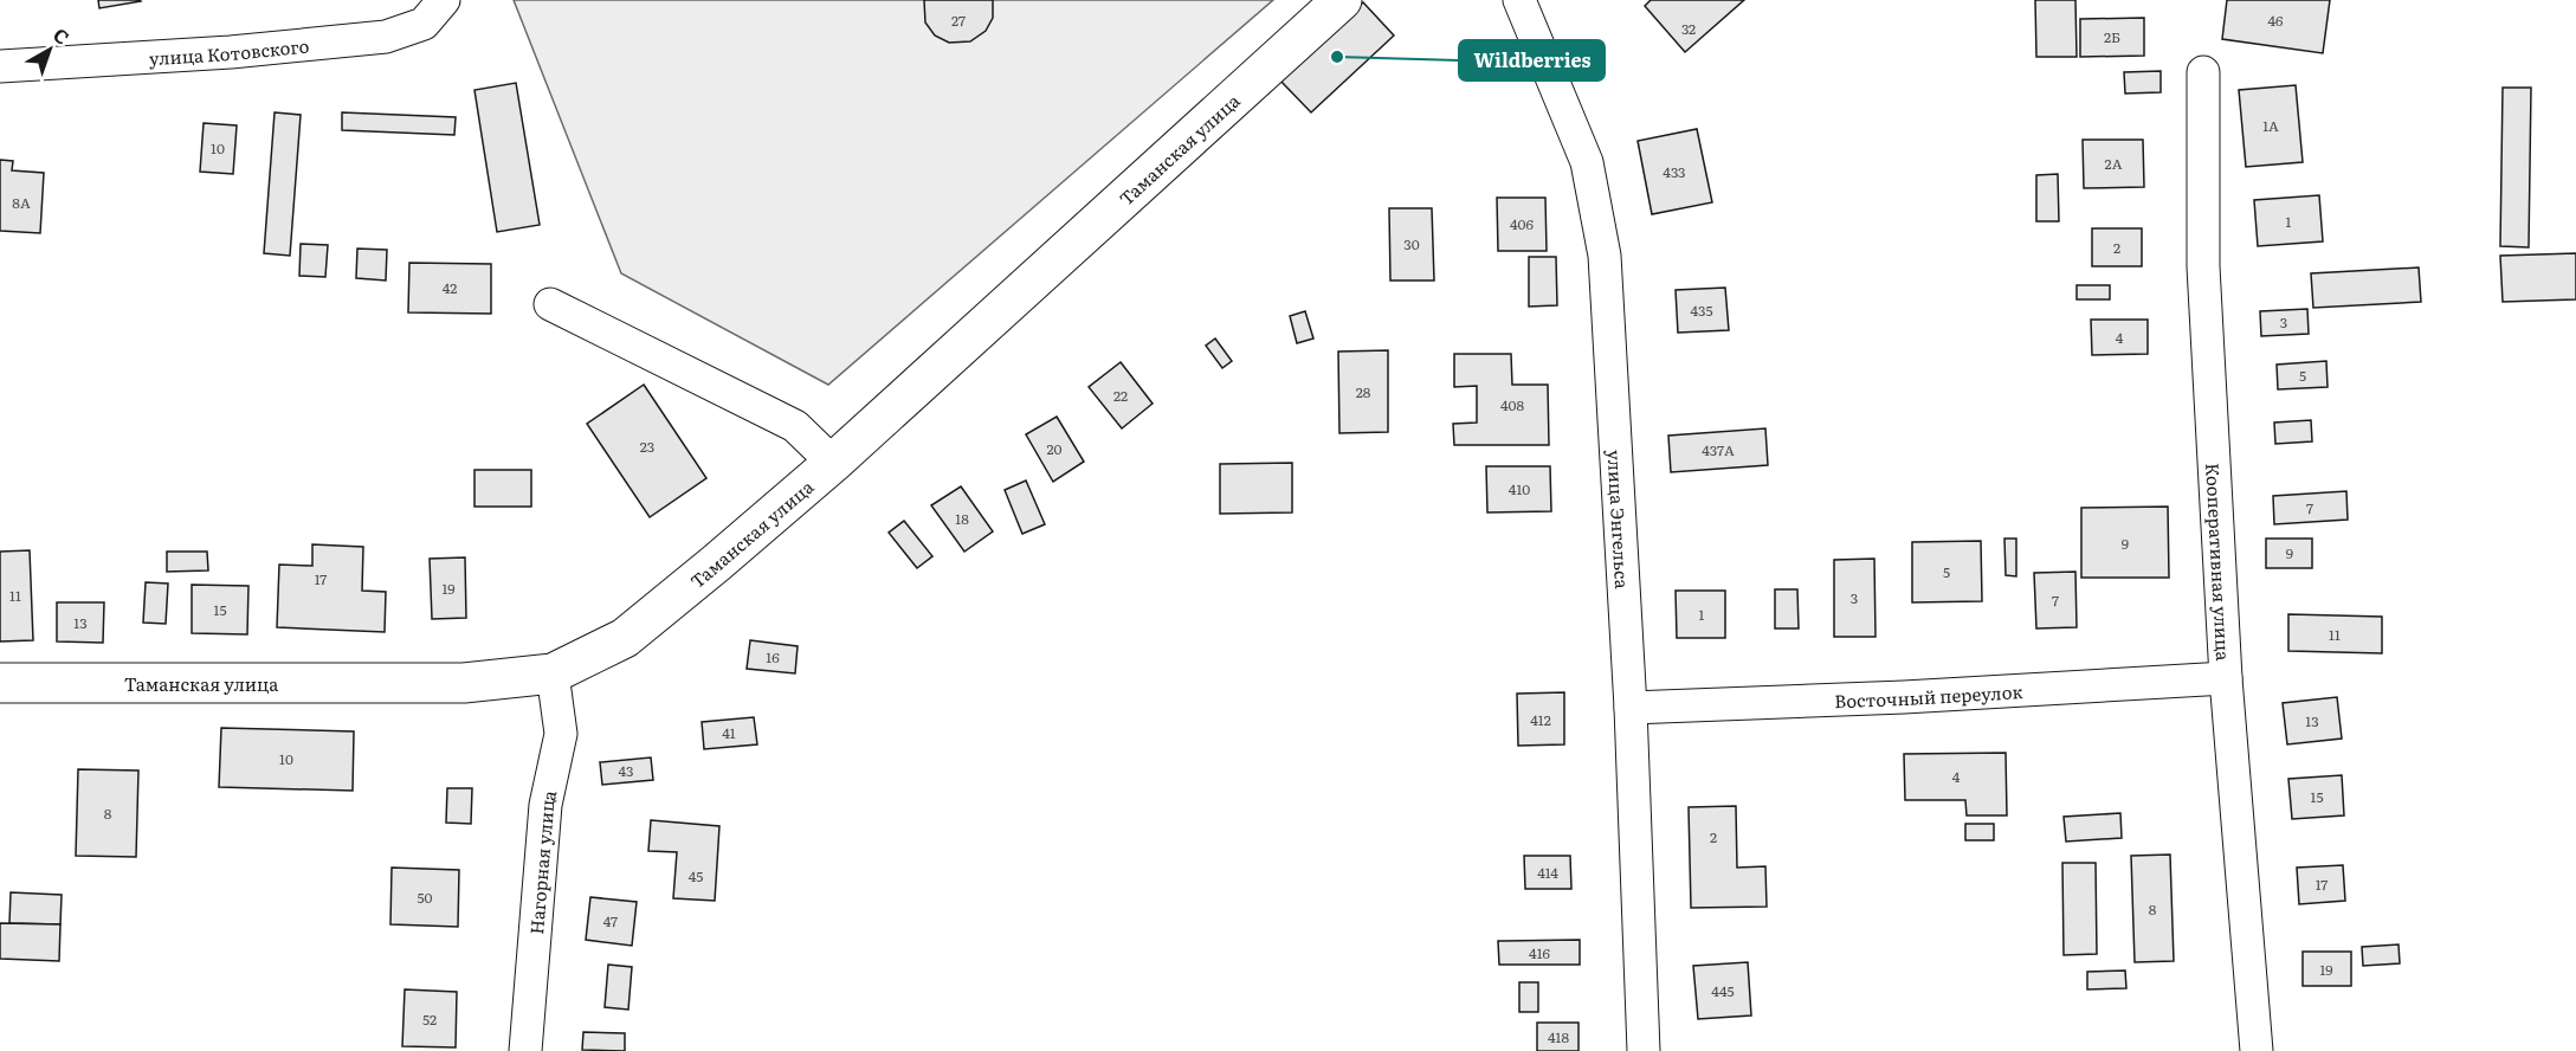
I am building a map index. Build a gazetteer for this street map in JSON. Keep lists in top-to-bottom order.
{
  "streets": {
    "street": [
      "улица Котовского",
      "Таманская улица",
      "улица Энгельса",
      "Кооперативная улица",
      "Восточный переулок",
      "Нагорная улица"
    ]
  },
  "crossings": [
    ["Таманская улица", "Нагорная улица"],
    ["улица Энгельса", "Восточный переулок"],
    ["Кооперативная улица", "Восточный переулок"]
  ],
  "places": ["Wildberries"],
  "house_numbers": [
    "27",
    "46",
    "32",
    "2Б",
    "1А",
    "10",
    "2А",
    "433",
    "8А",
    "1",
    "406",
    "30",
    "2",
    "42",
    "435",
    "3",
    "4",
    "5",
    "28",
    "22",
    "408",
    "23",
    "20",
    "437А",
    "410",
    "7",
    "18",
    "9",
    "9",
    "5",
    "17",
    "19",
    "11",
    "3",
    "7",
    "15",
    "1",
    "13",
    "11",
    "16",
    "412",
    "13",
    "41",
    "10",
    "43",
    "4",
    "15",
    "8",
    "2",
    "414",
    "45",
    "17",
    "50",
    "8",
    "47",
    "416",
    "19",
    "445",
    "52",
    "418"
  ],
  "north": "top right"
}
